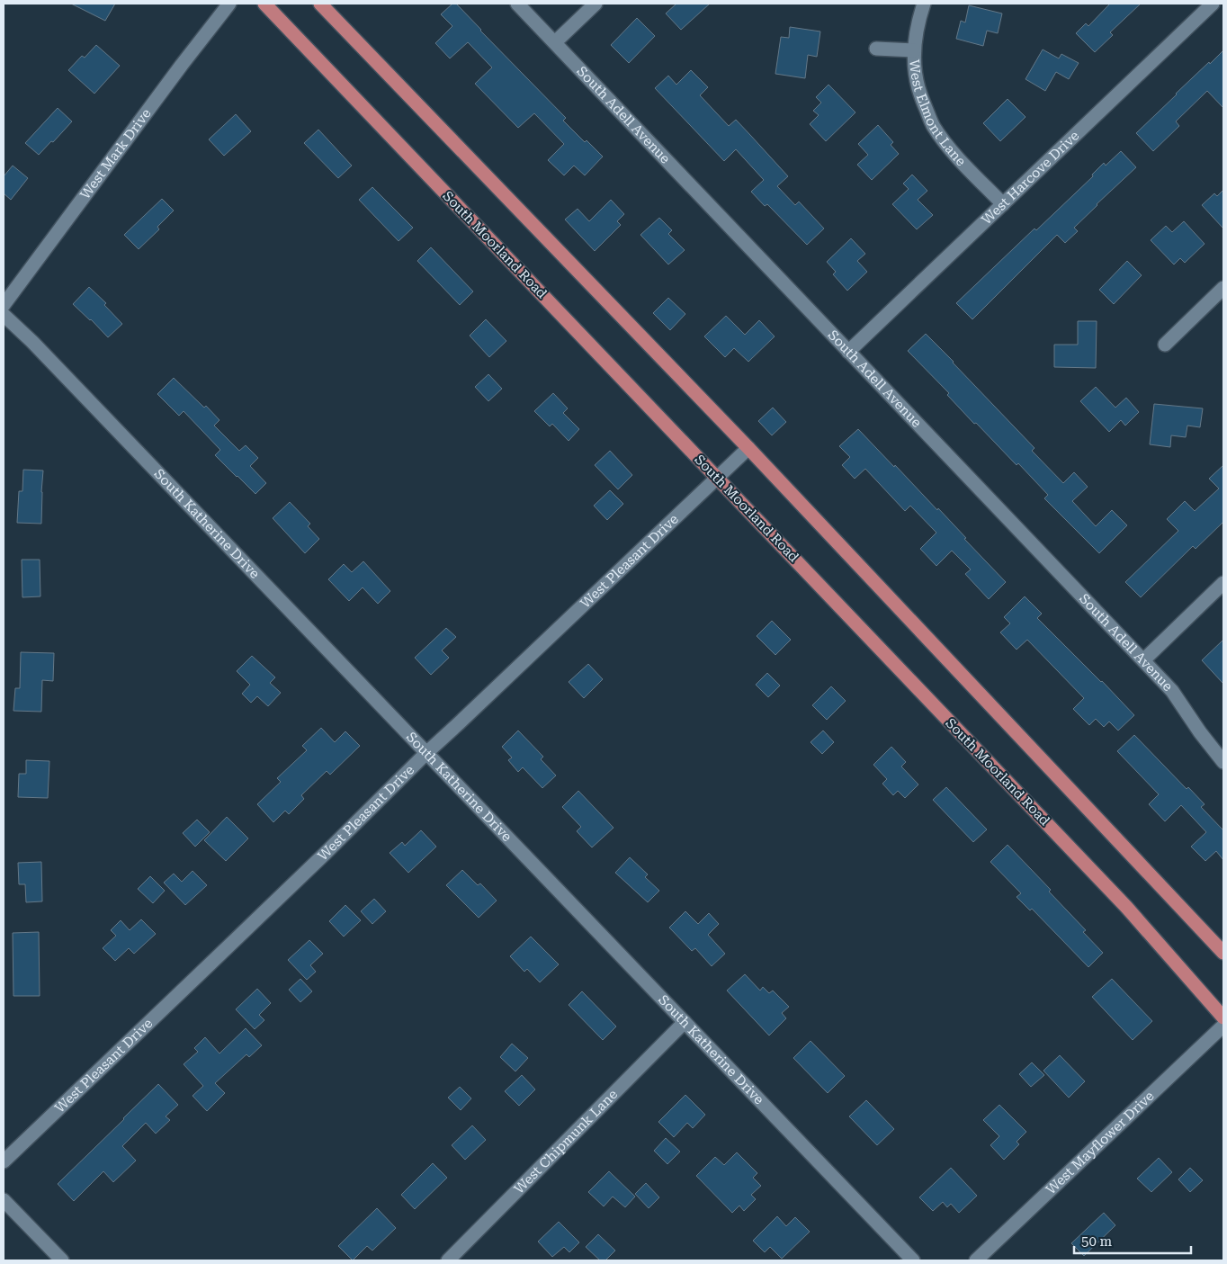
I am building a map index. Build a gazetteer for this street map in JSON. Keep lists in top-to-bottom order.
{
  "streets": {
    "main road": ["South Moorland Road"],
    "street": [
      "West Elmont Lane",
      "South Adell Avenue",
      "West Mark Drive",
      "West Harcove Drive",
      "South Katherine Drive",
      "West Pleasant Drive",
      "West Chipmunk Lane",
      "West Mayflower Drive"
    ]
  },
  "crossings": [
    ["West Elmont Lane", "West Harcove Drive"],
    ["South Adell Avenue", "West Harcove Drive"],
    ["South Moorland Road", "West Pleasant Drive"],
    ["South Katherine Drive", "West Pleasant Drive"],
    ["South Katherine Drive", "West Chipmunk Lane"]
  ],
  "scale_bar": "50 m"
}
